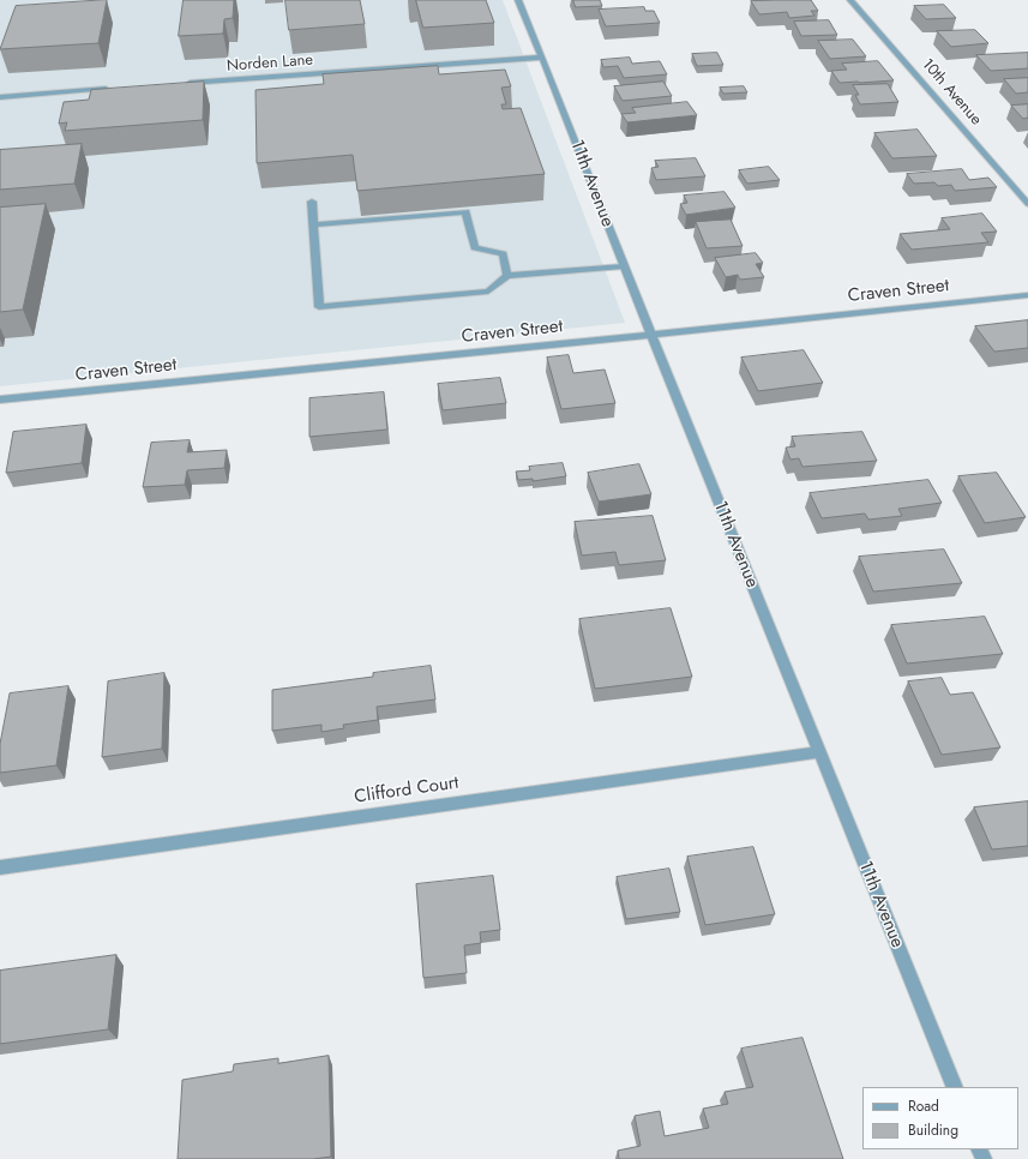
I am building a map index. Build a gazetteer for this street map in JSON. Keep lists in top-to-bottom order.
{
  "streets": {
    "street": [
      "Norden Lane",
      "10th Avenue",
      "11th Avenue",
      "Craven Street",
      "Clifford Court"
    ]
  },
  "crossings": [
    ["Norden Lane", "11th Avenue"],
    ["11th Avenue", "Craven Street"],
    ["11th Avenue", "Clifford Court"]
  ],
  "legend": ["Road", "Building"]
}
